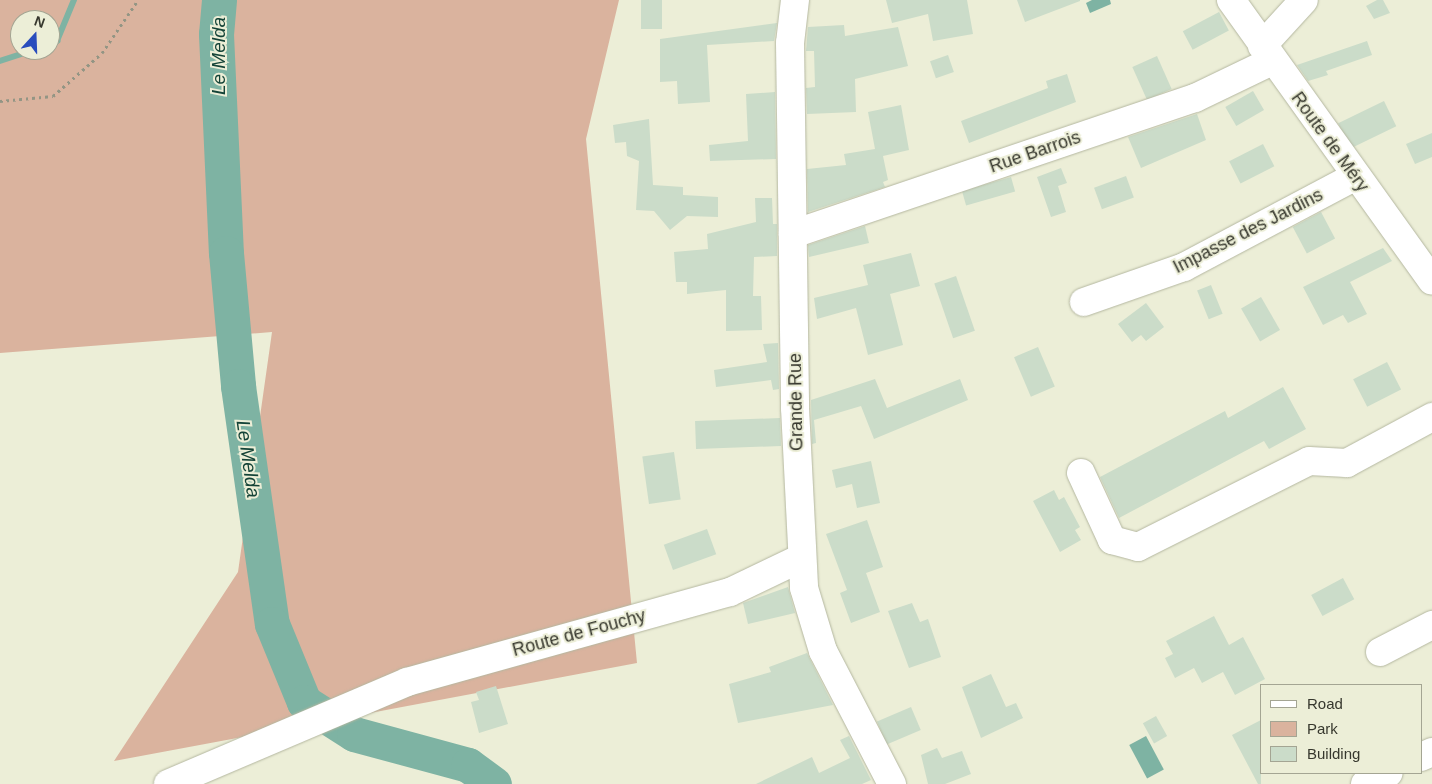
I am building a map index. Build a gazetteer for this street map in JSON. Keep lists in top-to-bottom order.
{
  "streets": {
    "street": [
      "Route de Méry",
      "Rue Barrois",
      "Impasse des Jardins",
      "Grande Rue",
      "Route de Fouchy"
    ]
  },
  "crossings": [
    ["Route de Méry", "Rue Barrois"],
    ["Route de Méry", "Impasse des Jardins"],
    ["Rue Barrois", "Grande Rue"],
    ["Grande Rue", "Route de Fouchy"]
  ],
  "water": ["Le Melda"],
  "legend": ["Road", "Park", "Building"],
  "north": "top"
}
